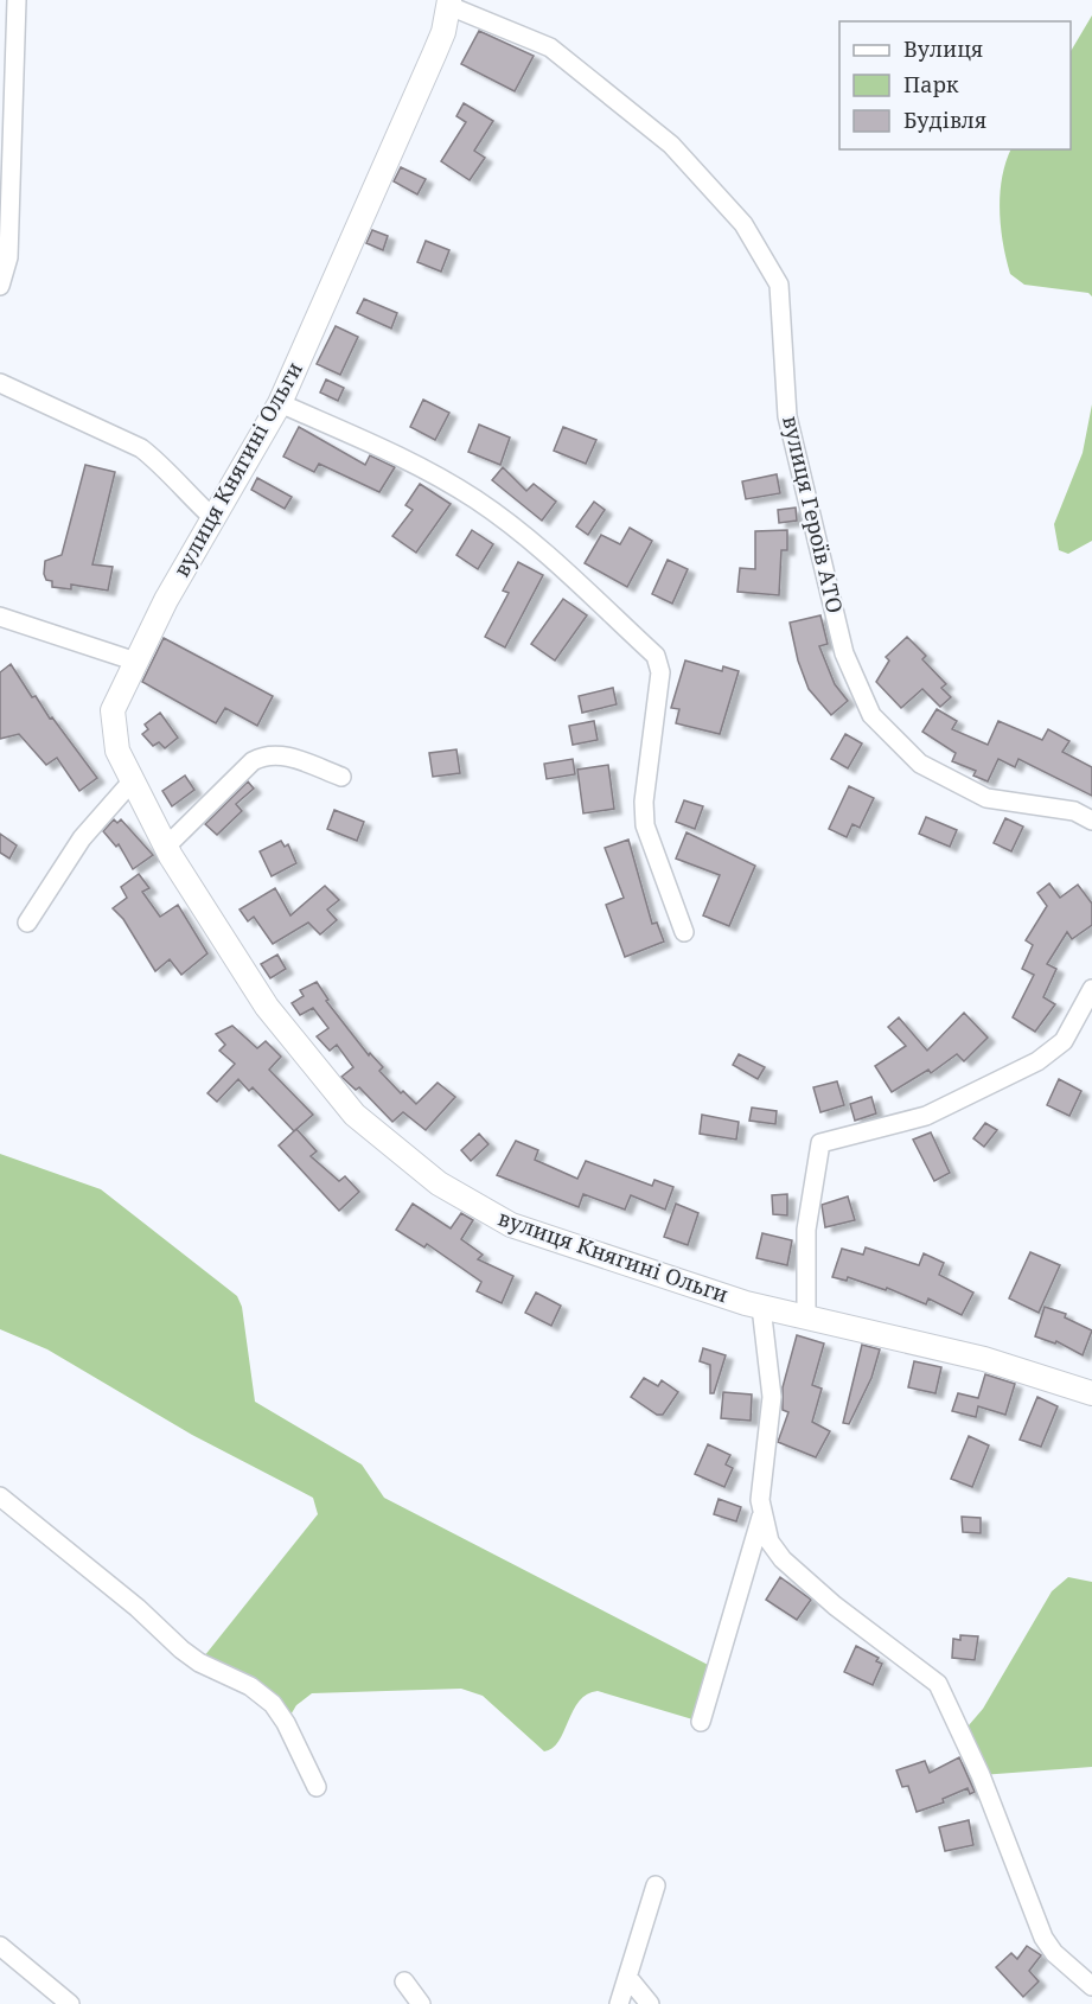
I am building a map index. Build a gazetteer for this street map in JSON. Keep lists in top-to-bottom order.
{
  "streets": {
    "street": ["вулиця Княгині Ольги", "вулиця Героїв АТО"]
  },
  "crossings": [
    ["вулиця Княгині Ольги", "вулиця Героїв АТО"]
  ],
  "legend": ["Вулиця", "Парк", "Будівля"]
}
